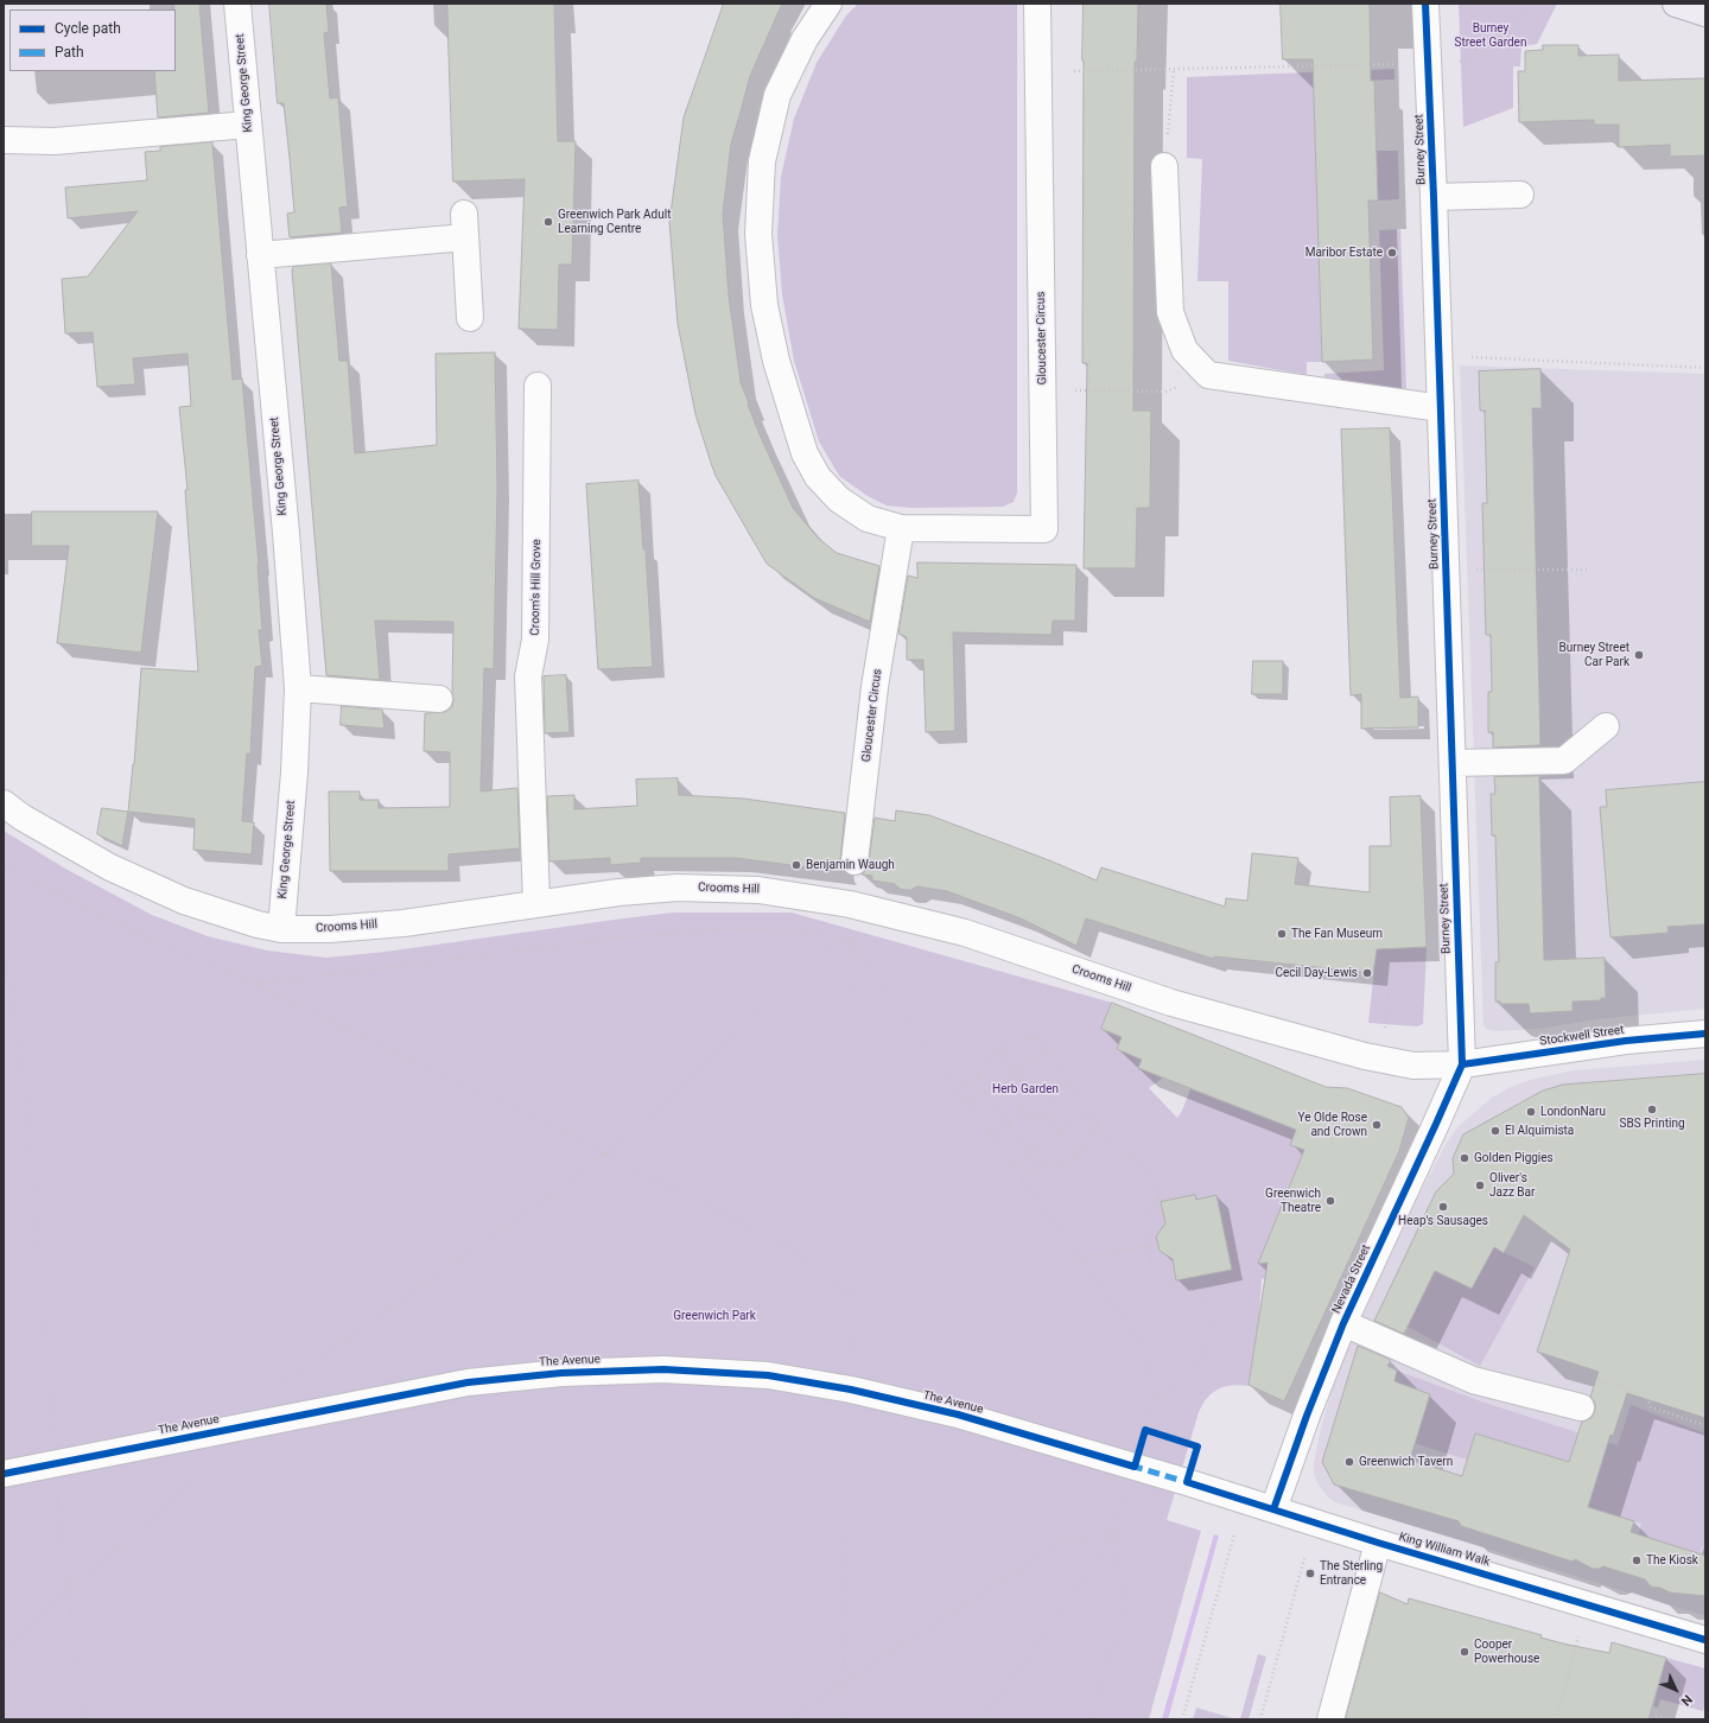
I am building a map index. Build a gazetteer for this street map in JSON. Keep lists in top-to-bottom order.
{
  "streets": {
    "street": [
      "King George Street",
      "Burney Street",
      "Gloucester Circus",
      "Croom's Hill Grove",
      "Crooms Hill",
      "Stockwell Street",
      "Nevada Street",
      "The Avenue",
      "King William Walk"
    ]
  },
  "crossings": [
    ["King George Street", "Crooms Hill"],
    ["Burney Street", "Crooms Hill"],
    ["Burney Street", "Stockwell Street"],
    ["Burney Street", "Nevada Street"],
    ["Croom's Hill Grove", "Crooms Hill"],
    ["Crooms Hill", "Stockwell Street"],
    ["Crooms Hill", "Nevada Street"],
    ["Stockwell Street", "Nevada Street"],
    ["Nevada Street", "King William Walk"],
    ["The Avenue", "King William Walk"]
  ],
  "parks": ["Burney Street Garden", "Herb Garden", "Greenwich Park"],
  "places": [
    "Greenwich Park Adult Learning Centre",
    "Maribor Estate",
    "Burney Street Car Park",
    "Benjamin Waugh",
    "The Fan Museum",
    "Cecil Day-Lewis",
    "SBS Printing",
    "LondonNaru",
    "Ye Olde Rose and Crown",
    "El Alquimista",
    "Golden Piggies",
    "Oliver's Jazz Bar",
    "Greenwich Theatre",
    "Heap's Sausages",
    "Greenwich Tavern",
    "The Kiosk",
    "The Sterling Entrance",
    "Cooper Powerhouse"
  ],
  "legend": ["Cycle path", "Path"],
  "north": "bottom right"
}
